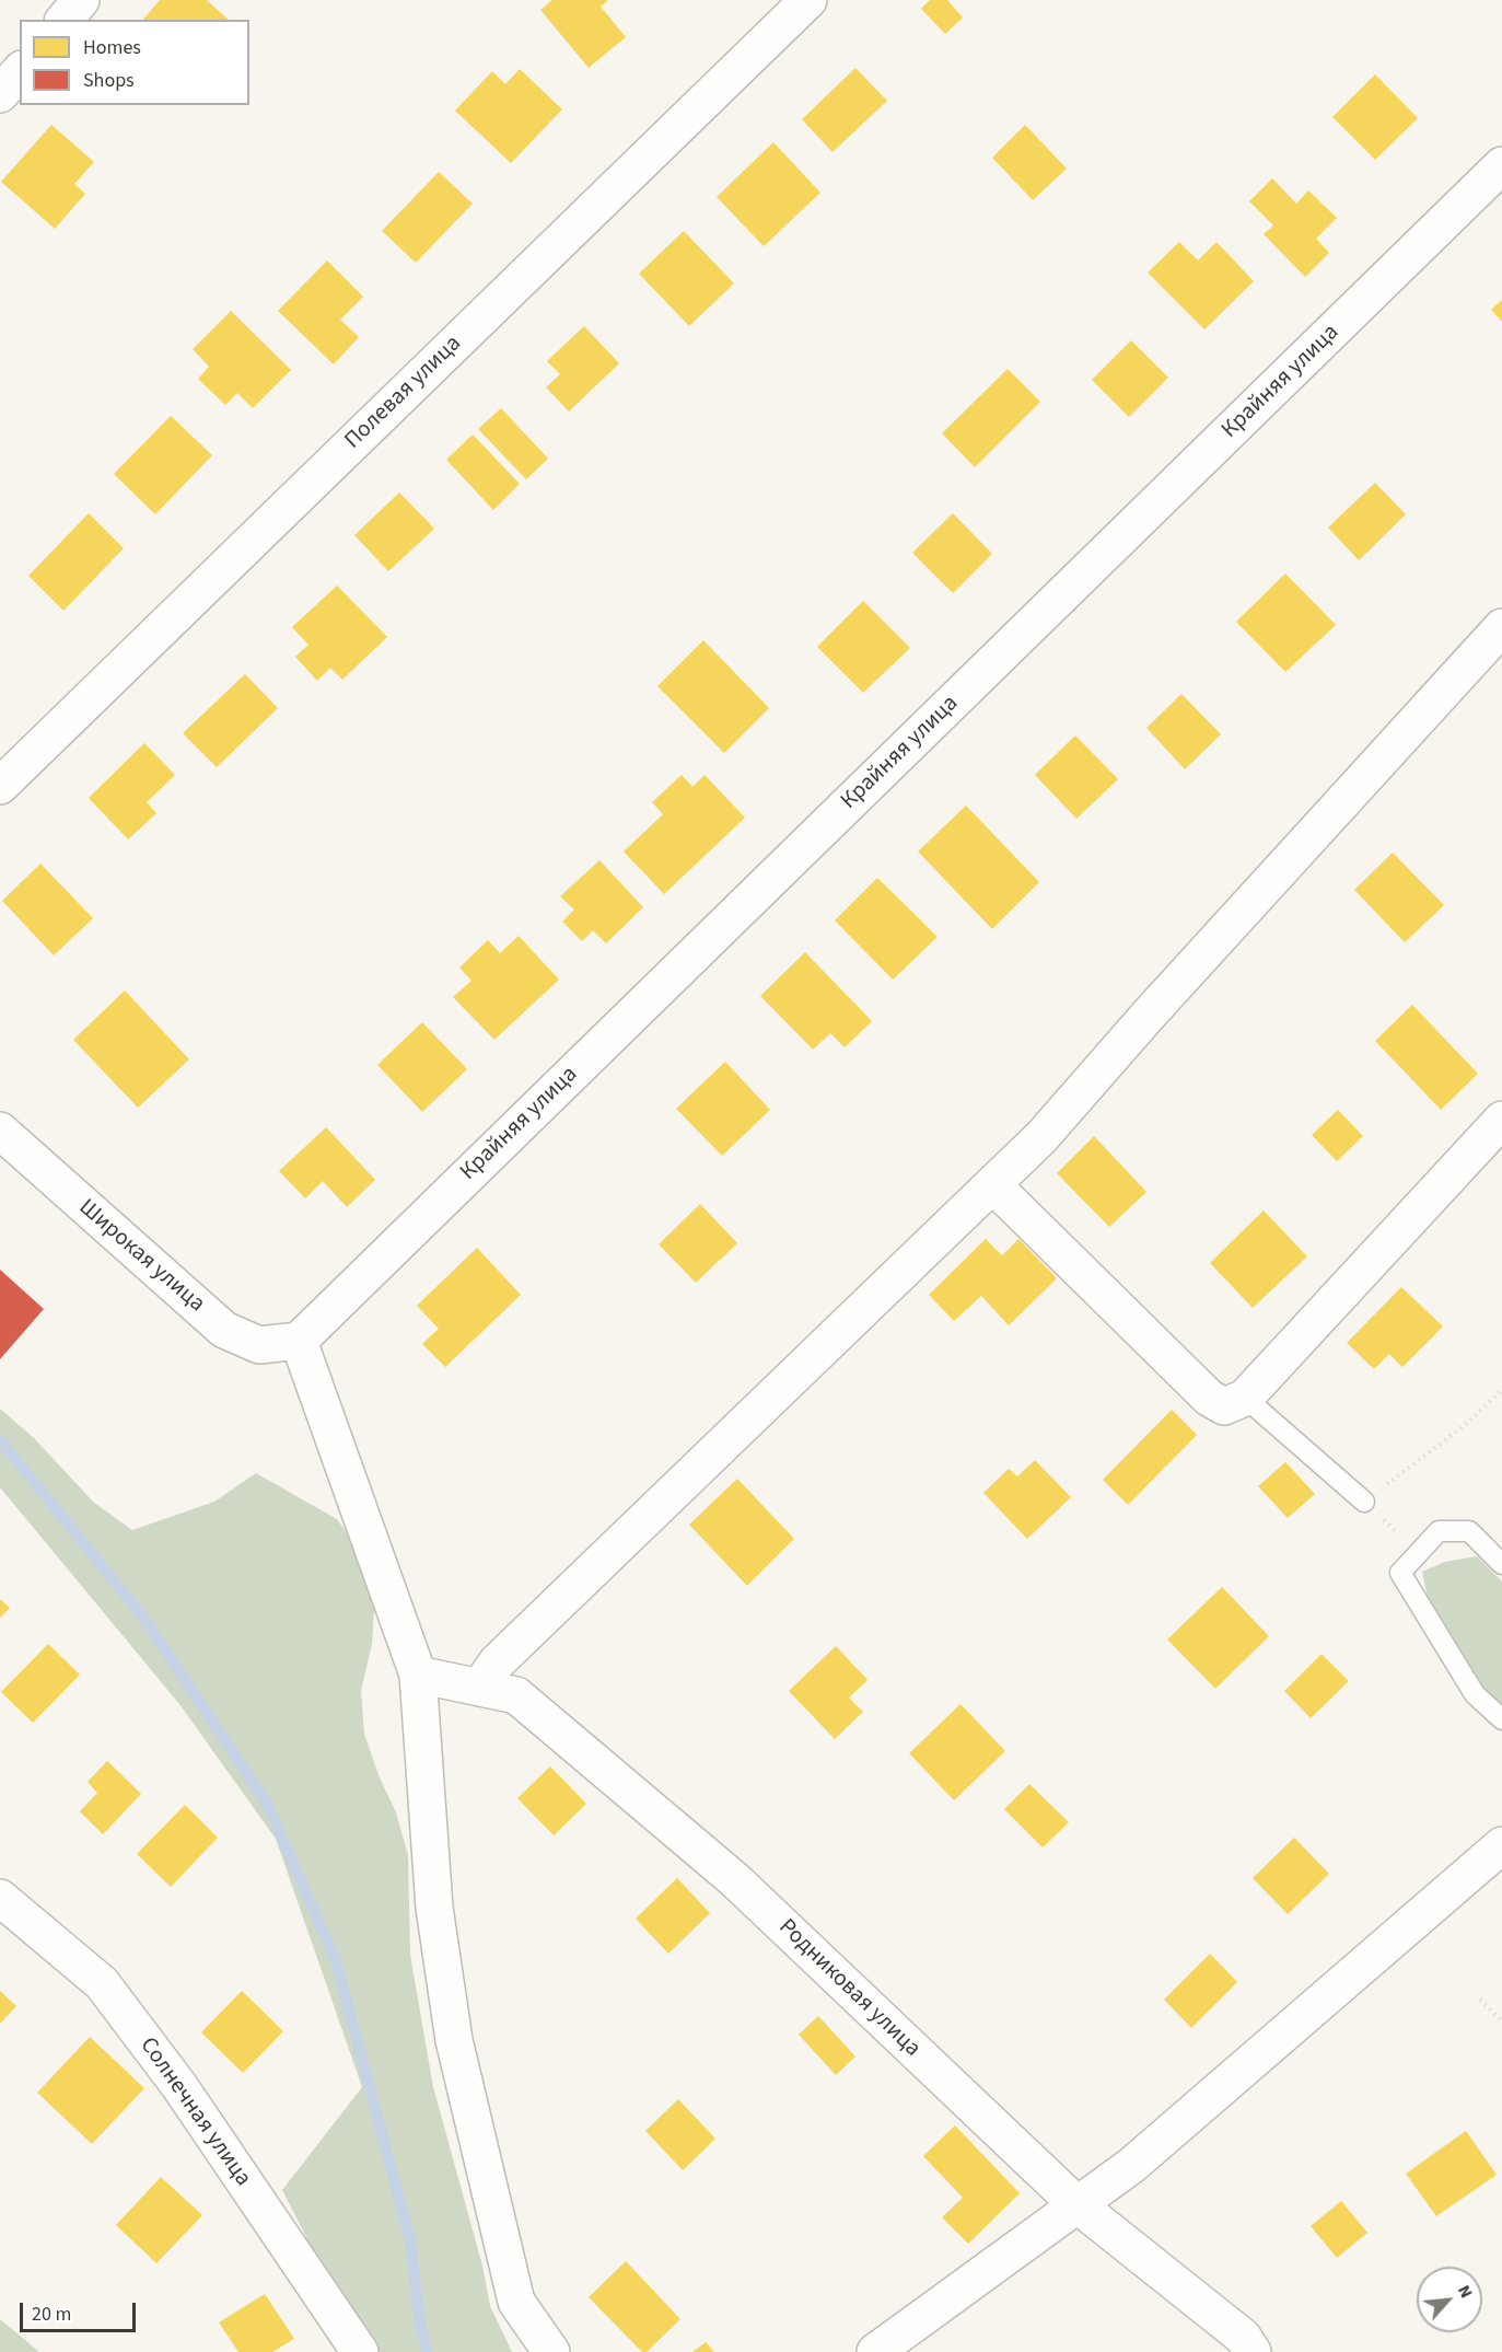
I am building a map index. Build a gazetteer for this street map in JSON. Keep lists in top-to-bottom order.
{
  "streets": {
    "street": [
      "Крайняя улица",
      "Полевая улица",
      "Широкая улица",
      "Родниковая улица",
      "Солнечная улица"
    ]
  },
  "crossings": [
    ["Крайняя улица", "Широкая улица"]
  ],
  "legend": ["Homes", "Shops"],
  "scale_bar": "20 m",
  "north": "top right"
}
